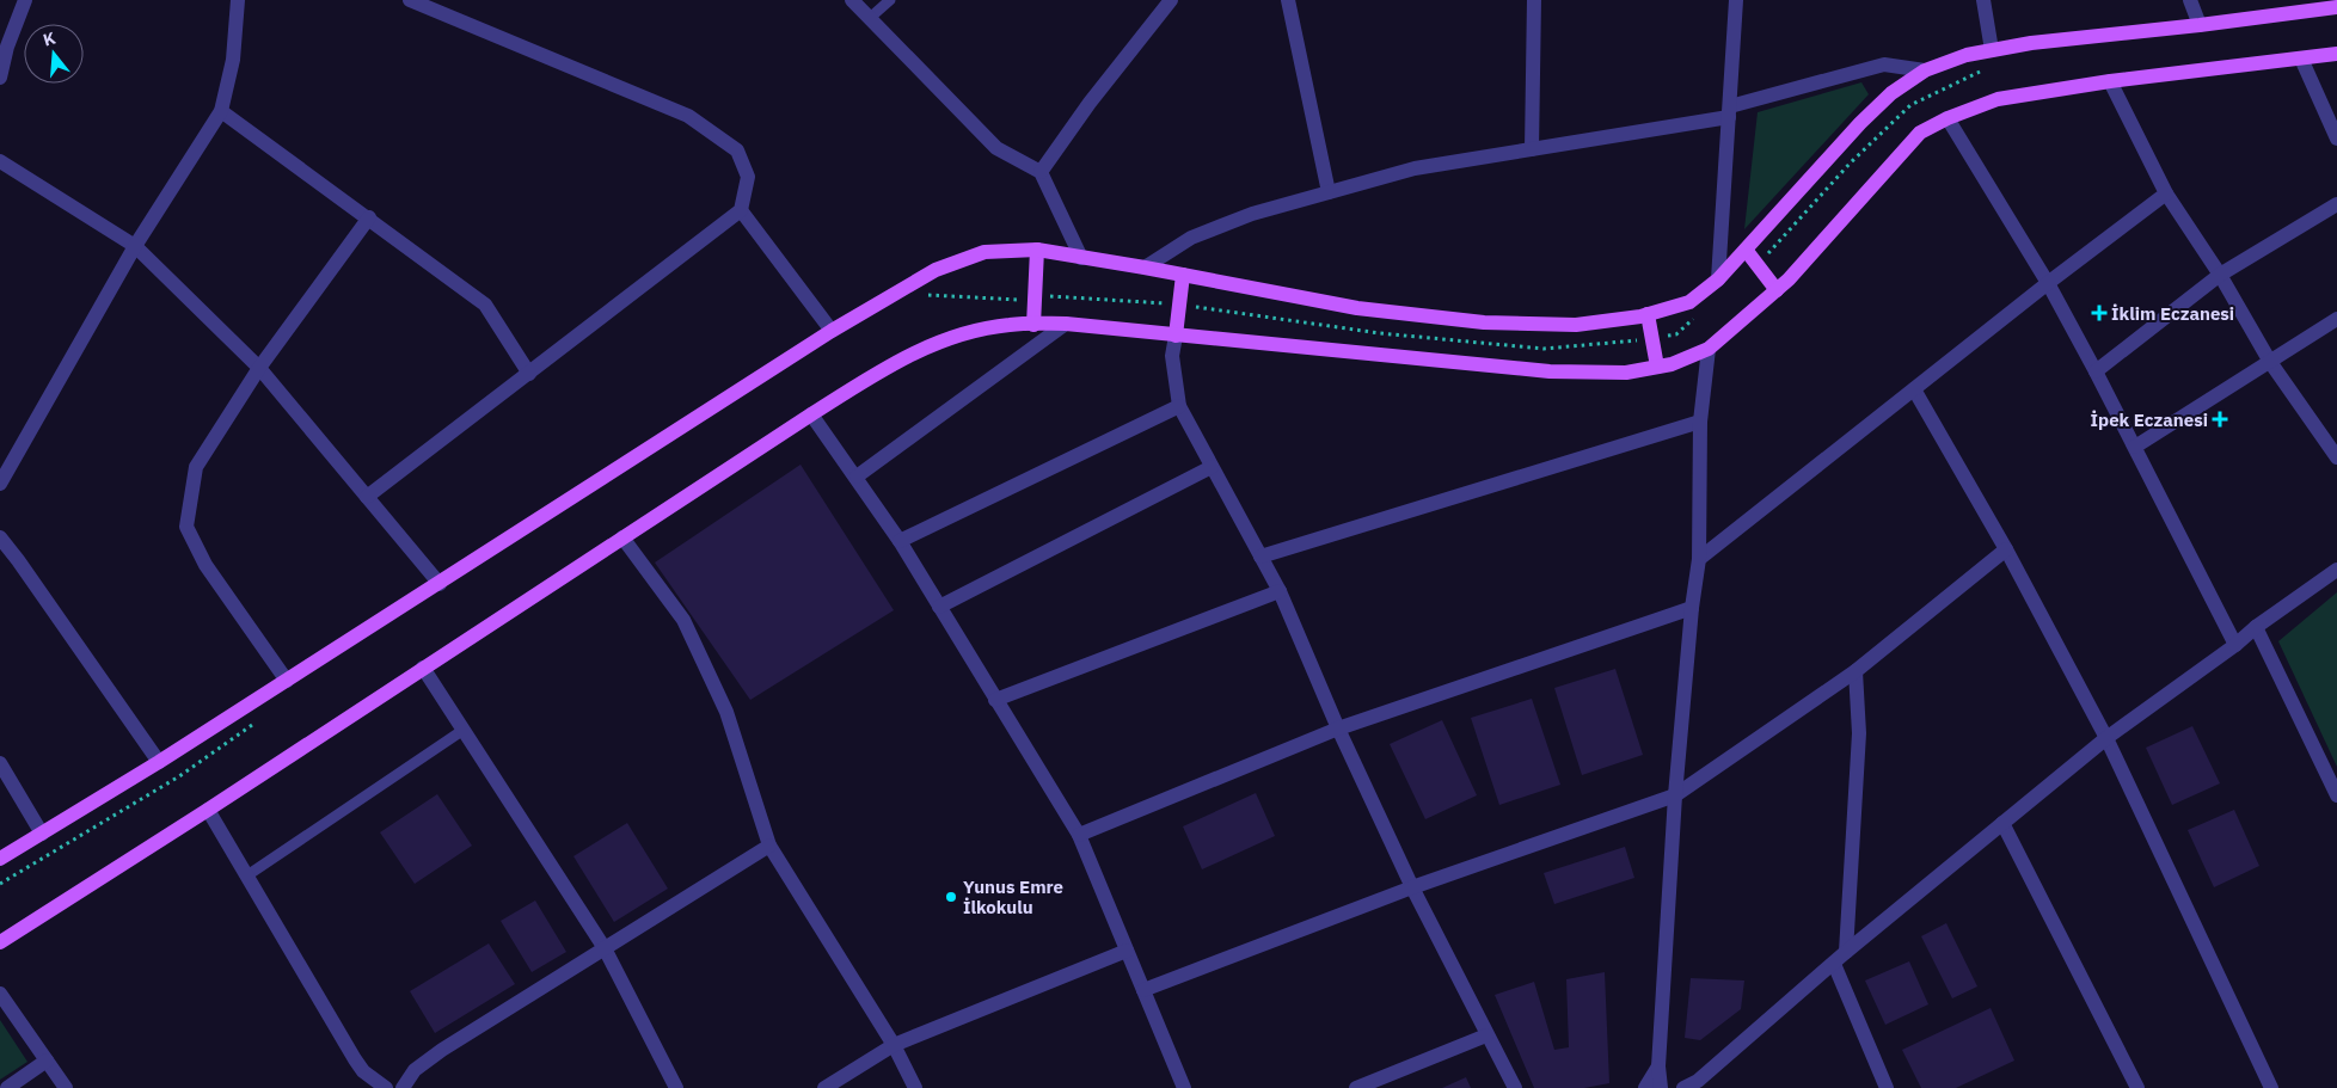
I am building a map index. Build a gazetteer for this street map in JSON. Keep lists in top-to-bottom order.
{
  "places": {
    "health": ["İklim Eczanesi", "İpek Eczanesi"],
    "other": ["Yunus Emre İlkokulu"]
  },
  "north": "top"
}
